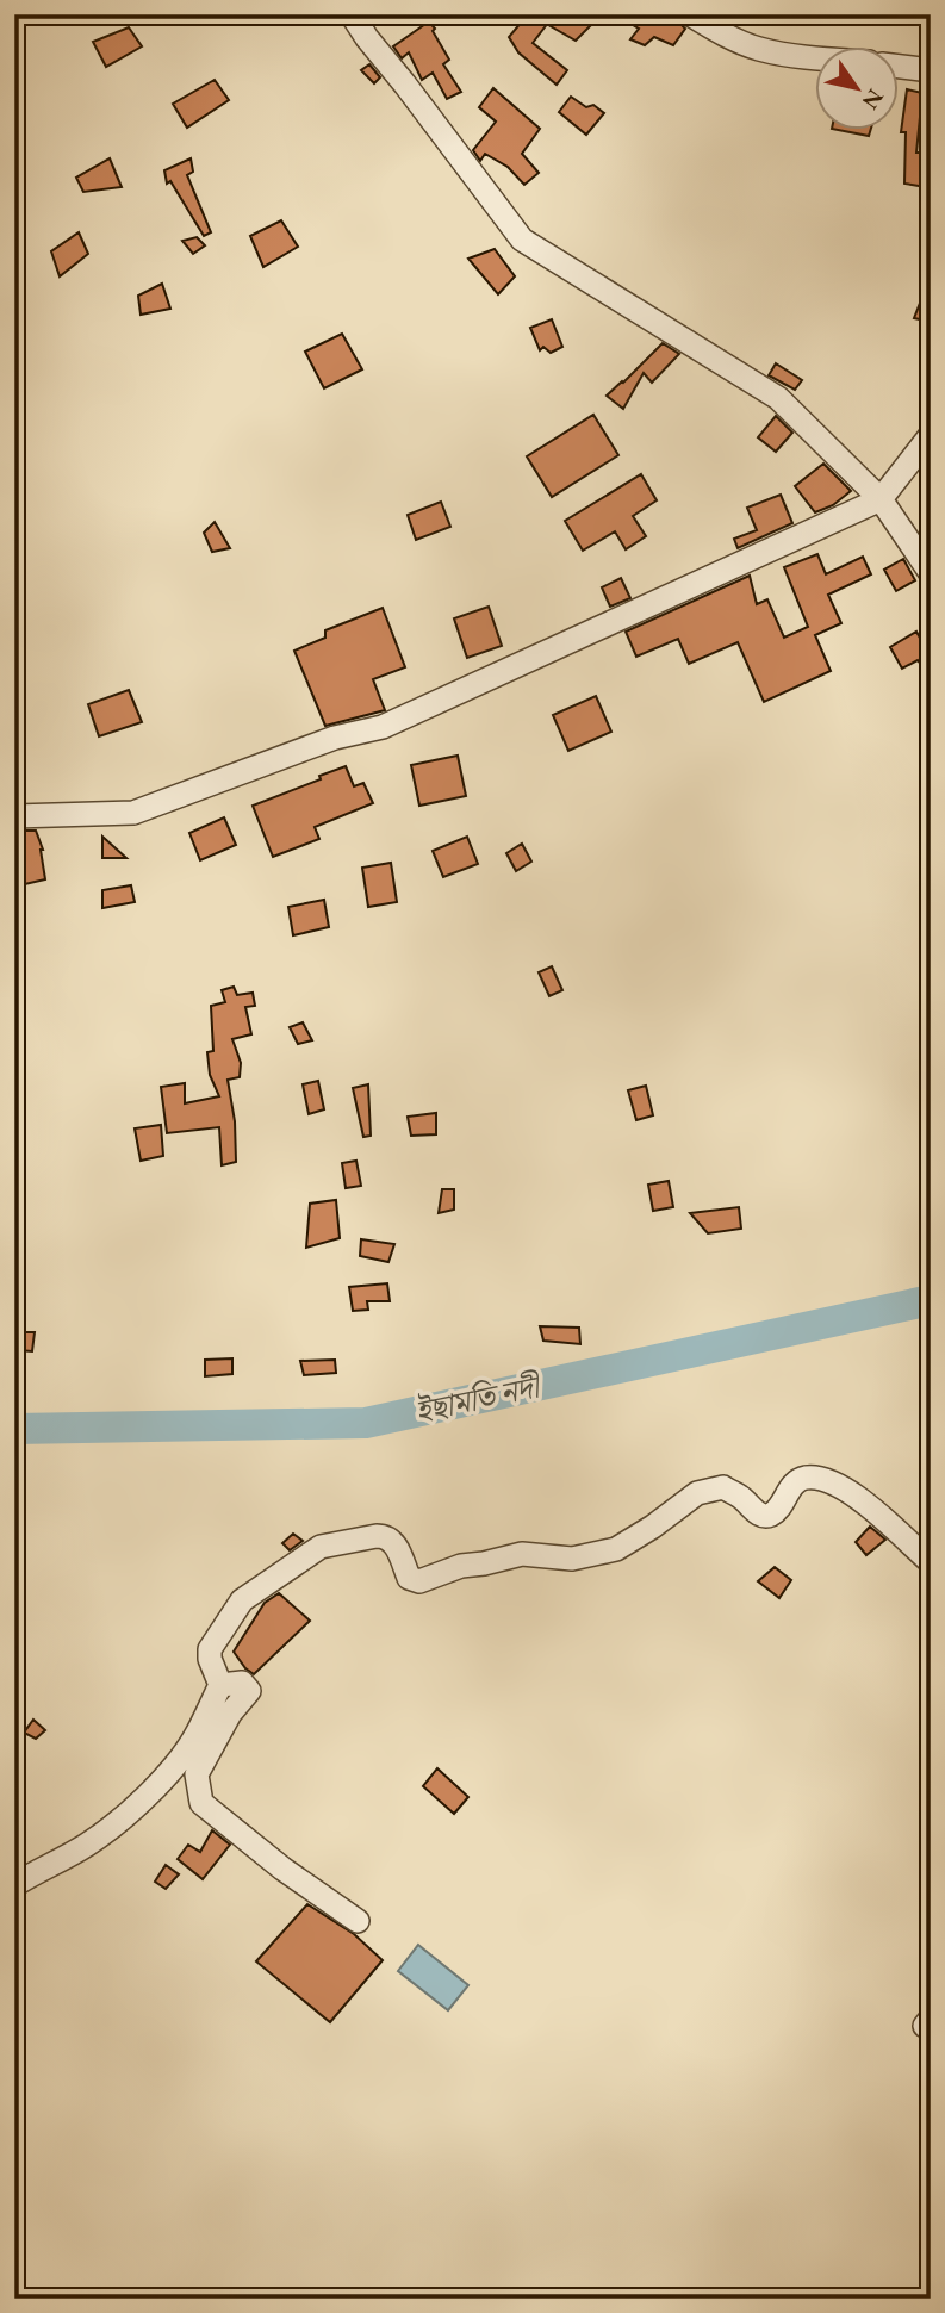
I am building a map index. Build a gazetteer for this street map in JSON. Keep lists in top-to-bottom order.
{
  "water": ["ইছামতি নদী"],
  "north": "bottom right"
}
